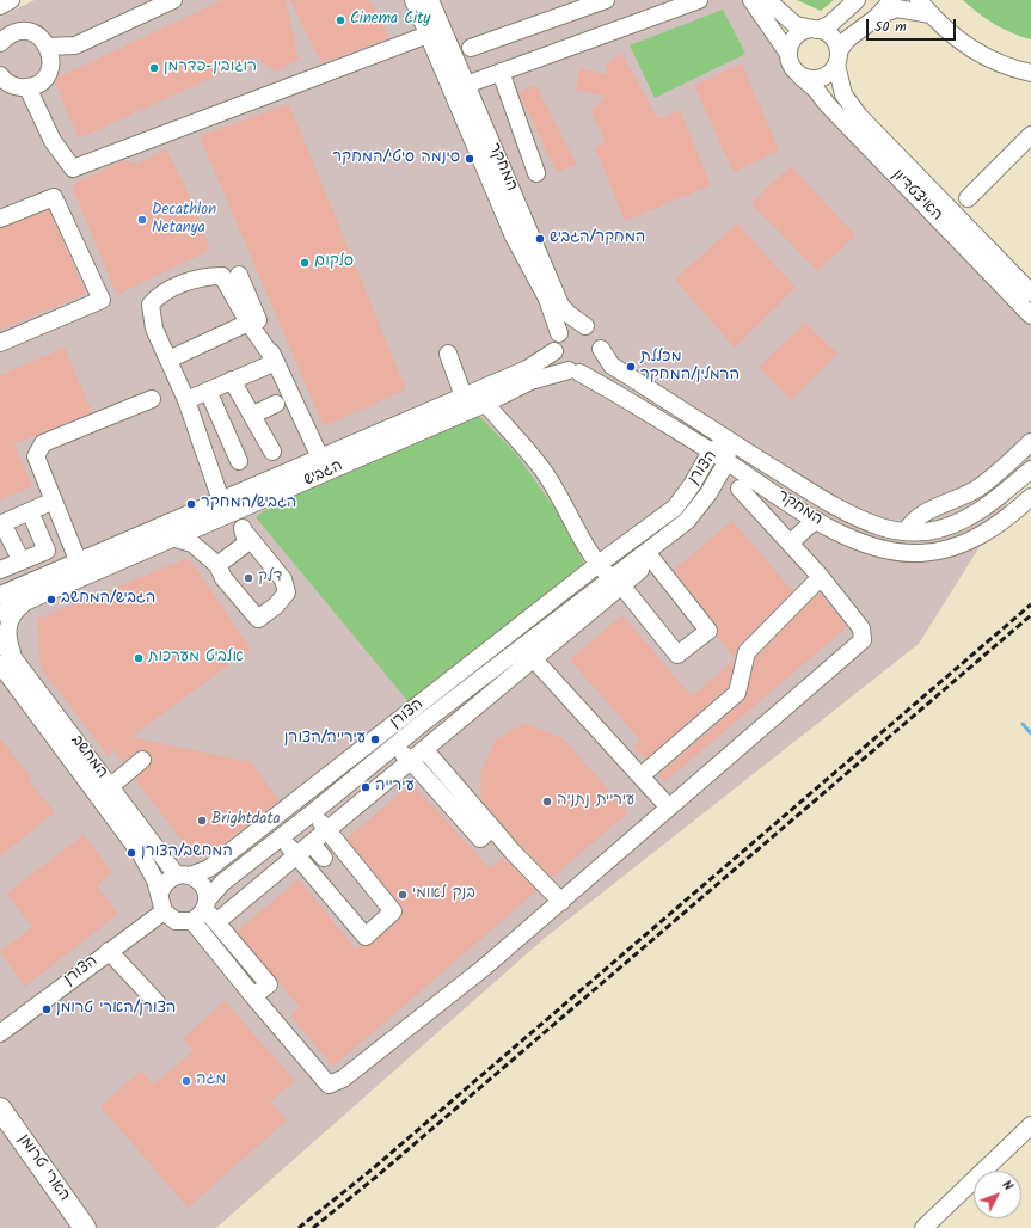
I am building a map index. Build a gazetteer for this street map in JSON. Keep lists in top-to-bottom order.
{
  "streets": {
    "main road": ["הארי טרומן"],
    "street": [
      "המחקר",
      "האיצטדיון",
      "הצורן",
      "הגביש",
      "המחשב"
    ]
  },
  "crossings": [
    ["המחקר", "הצורן"],
    ["המחקר", "הגביש"],
    ["הצורן", "המחשב"]
  ],
  "places": [
    "Cinema City",
    "רוגובין-פדרמן",
    "סינמה סיטי/המחקר",
    "Decathlon Netanya",
    "המחקר/הגביש",
    "סלקום",
    "מכללת הרמלין/המחקר",
    "הגביש/המחקר",
    "דלק",
    "הגביש/המחשב",
    "אלביט מערכות",
    "עירייה/הצורן",
    "עירייה",
    "עיריית נתניה",
    "Brightdata",
    "המחשב/הצורן",
    "בנק לאומי",
    "הצורן/הארי טרומן",
    "מגה"
  ],
  "scale_bar": "50 m",
  "north": "top right"
}
